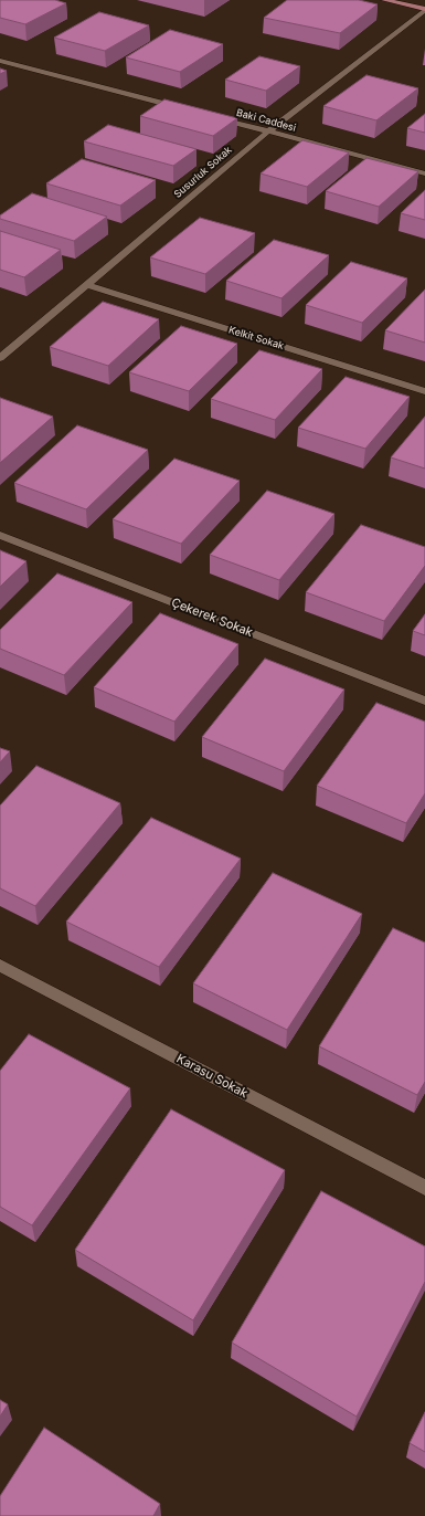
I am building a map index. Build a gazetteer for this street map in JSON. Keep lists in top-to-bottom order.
{
  "streets": {
    "street": [
      "Baki Caddesi",
      "Susurluk Sokak",
      "Kelkit Sokak",
      "Çekerek Sokak",
      "Karasu Sokak"
    ]
  },
  "crossings": [
    ["Baki Caddesi", "Susurluk Sokak"],
    ["Susurluk Sokak", "Kelkit Sokak"]
  ]
}
